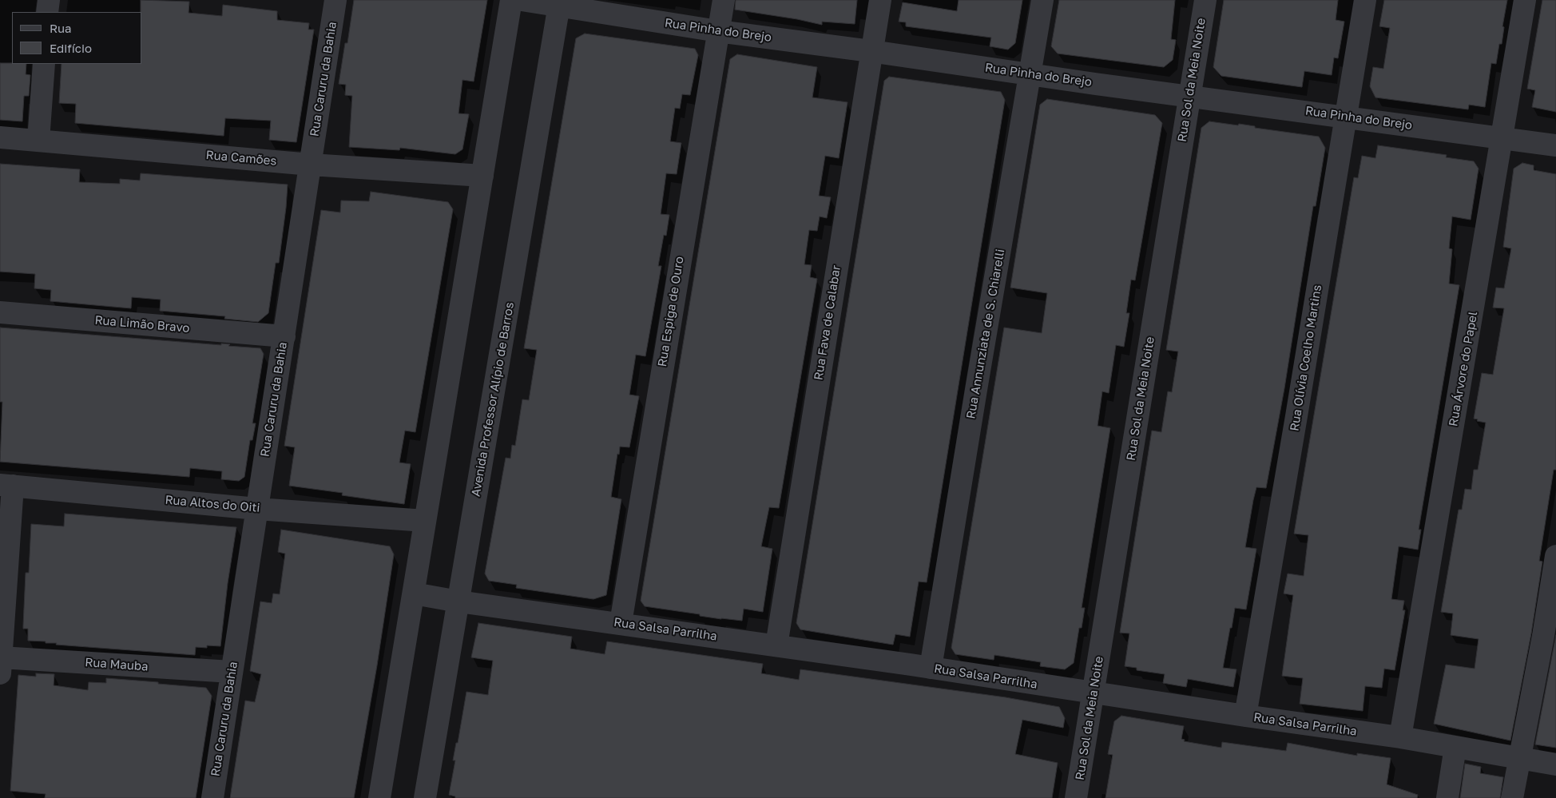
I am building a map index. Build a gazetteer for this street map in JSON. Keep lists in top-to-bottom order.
{
  "streets": {
    "street": [
      "Rua Pinha do Brejo",
      "Rua Caruru da Bahia",
      "Rua Sol da Meia Noite",
      "Rua Camões",
      "Rua Espiga de Ouro",
      "Rua Fava de Calabar",
      "Rua Limão Bravo",
      "Rua Annunziata de S. Chiarelli",
      "Rua Olívia Coelho Martins",
      "Rua Árvore do Papel",
      "Avenida Professor Alípio de Barros",
      "Rua Altos do Oiti",
      "Rua Salsa Parrilha",
      "Rua Mauba"
    ]
  },
  "crossings": [
    ["Rua Pinha do Brejo", "Rua Sol da Meia Noite"],
    ["Rua Pinha do Brejo", "Rua Espiga de Ouro"],
    ["Rua Pinha do Brejo", "Rua Fava de Calabar"],
    ["Rua Pinha do Brejo", "Rua Annunziata de S. Chiarelli"],
    ["Rua Pinha do Brejo", "Rua Olívia Coelho Martins"],
    ["Rua Pinha do Brejo", "Rua Árvore do Papel"],
    ["Rua Pinha do Brejo", "Avenida Professor Alípio de Barros"],
    ["Rua Caruru da Bahia", "Rua Camões"],
    ["Rua Caruru da Bahia", "Rua Limão Bravo"],
    ["Rua Caruru da Bahia", "Rua Altos do Oiti"],
    ["Rua Caruru da Bahia", "Rua Mauba"],
    ["Rua Sol da Meia Noite", "Rua Salsa Parrilha"],
    ["Rua Espiga de Ouro", "Rua Salsa Parrilha"],
    ["Rua Fava de Calabar", "Rua Salsa Parrilha"],
    ["Rua Annunziata de S. Chiarelli", "Rua Salsa Parrilha"],
    ["Rua Olívia Coelho Martins", "Rua Salsa Parrilha"],
    ["Rua Árvore do Papel", "Rua Salsa Parrilha"],
    ["Avenida Professor Alípio de Barros", "Rua Salsa Parrilha"]
  ],
  "legend": ["Rua", "Edifício"]
}
